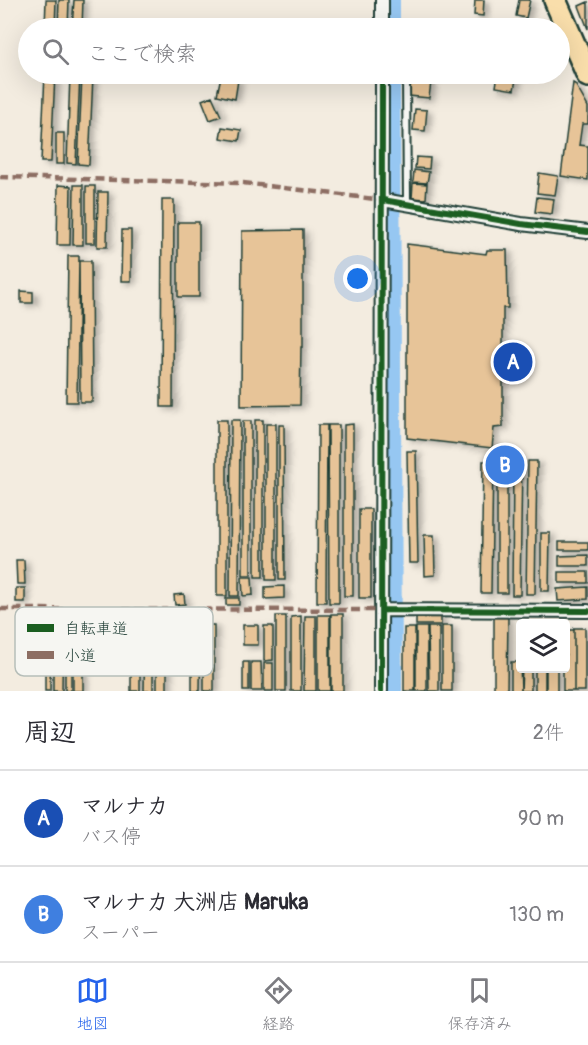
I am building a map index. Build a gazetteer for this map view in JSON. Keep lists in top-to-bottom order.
{
  "legend": ["自転車道", "小道"],
  "page": {
    "search": "ここで検索",
    "pins": ["A", "B"],
    "heading": ["周辺", "2件"],
    "list": [
      {
        "mark": "A",
        "name": "マルナカ",
        "note": "バス停",
        "value": "90 m"
      },
      {
        "mark": "B",
        "name": "マルナカ 大洲店 Maruka",
        "note": "スーパー",
        "value": "130 m"
      }
    ],
    "nav": ["地図", "経路", "保存済み"]
  }
}
